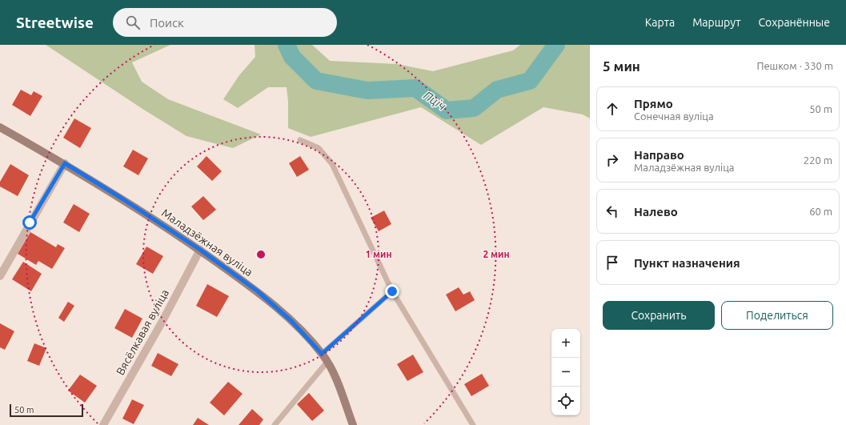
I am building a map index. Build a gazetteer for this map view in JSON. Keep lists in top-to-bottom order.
{
  "streets": {
    "street": ["Маладзёжная вуліца", "Вясёлкавая вуліца"]
  },
  "crossings": [
    ["Маладзёжная вуліца", "Вясёлкавая вуліца"]
  ],
  "water": ["Пціч"],
  "scale_bar": "50 m",
  "page": {
    "header": "Streetwise",
    "search": "Поиск",
    "nav": ["Карта", "Маршрут", "Сохранённые"],
    "heading": ["5 мин", "Пешком · 330 m"],
    "list": [
      ["Прямо", "Сонечная вуліца", "50 m"],
      ["Направо", "Маладзёжная вуліца", "220 m"],
      ["Налево", "60 m"],
      "Пункт назначения"
    ],
    "buttons": ["Сохранить", "Поделиться"],
    "map_buttons": ["+", "−"],
    "scale": "50 m"
  },
  "rings": ["1 мин", "2 мин"]
}
